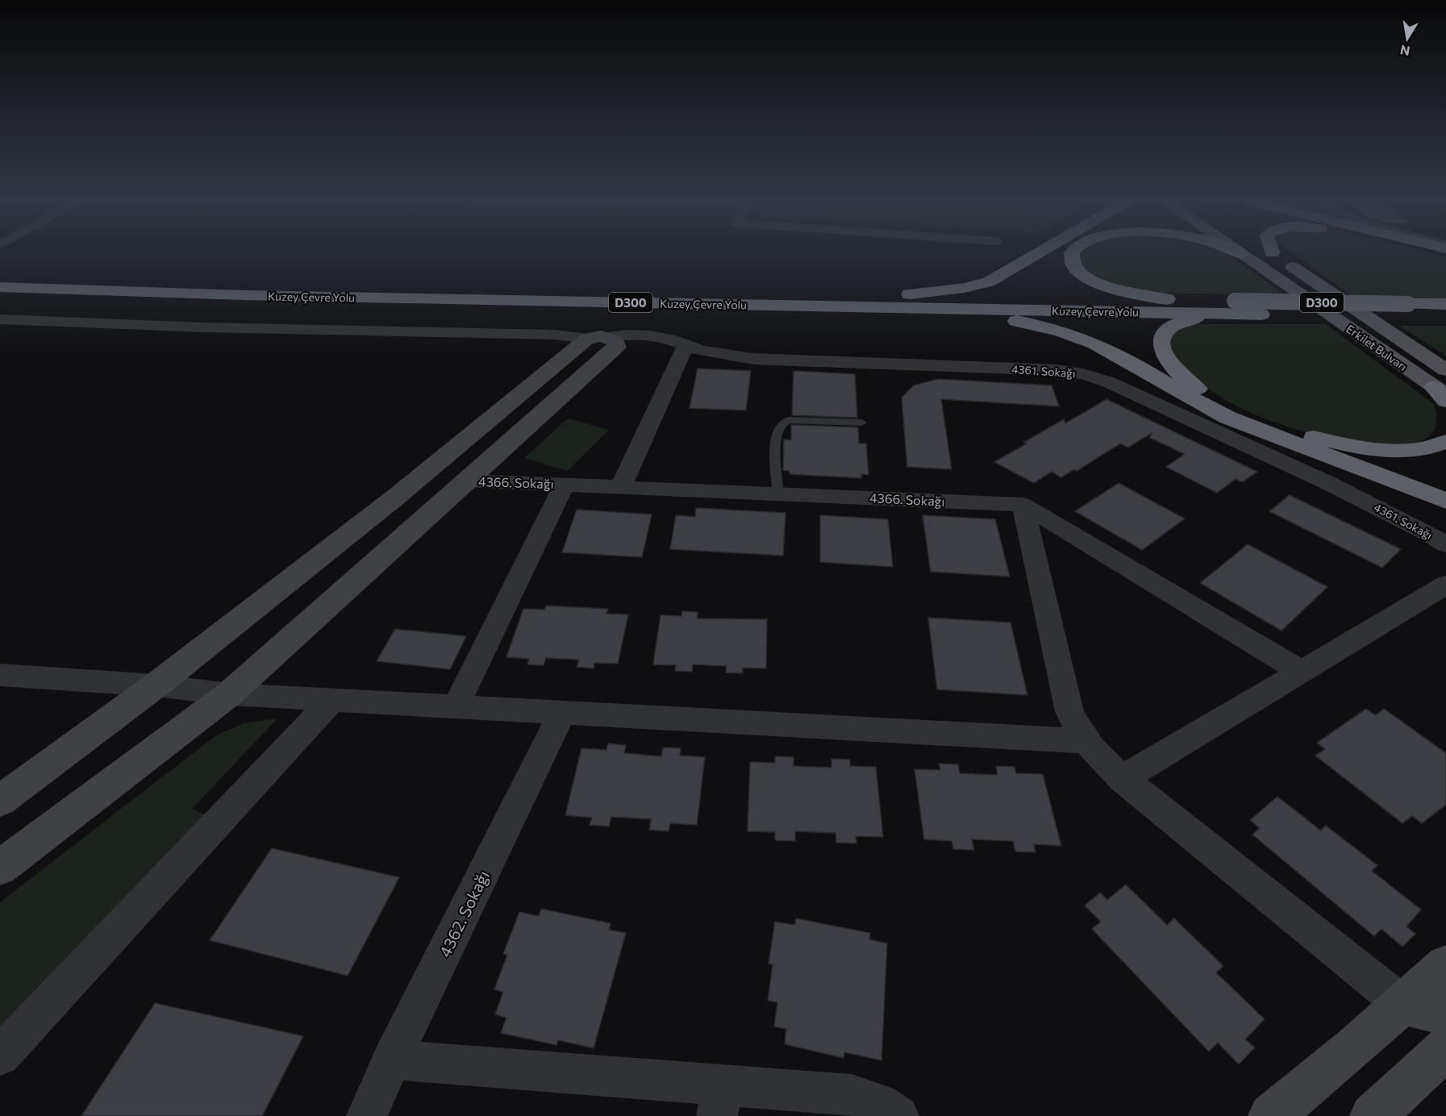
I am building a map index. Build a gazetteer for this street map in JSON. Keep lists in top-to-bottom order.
{
  "streets": {
    "highway": ["Kuzey Çevre Yolu", "D300"],
    "main road": ["Erkilet Bulvarı"],
    "street": ["4361. Sokağı", "4366. Sokağı", "4362. Sokağı"]
  },
  "crossings": [
    ["Kuzey Çevre Yolu", "D300"]
  ],
  "north": "bottom"
}
